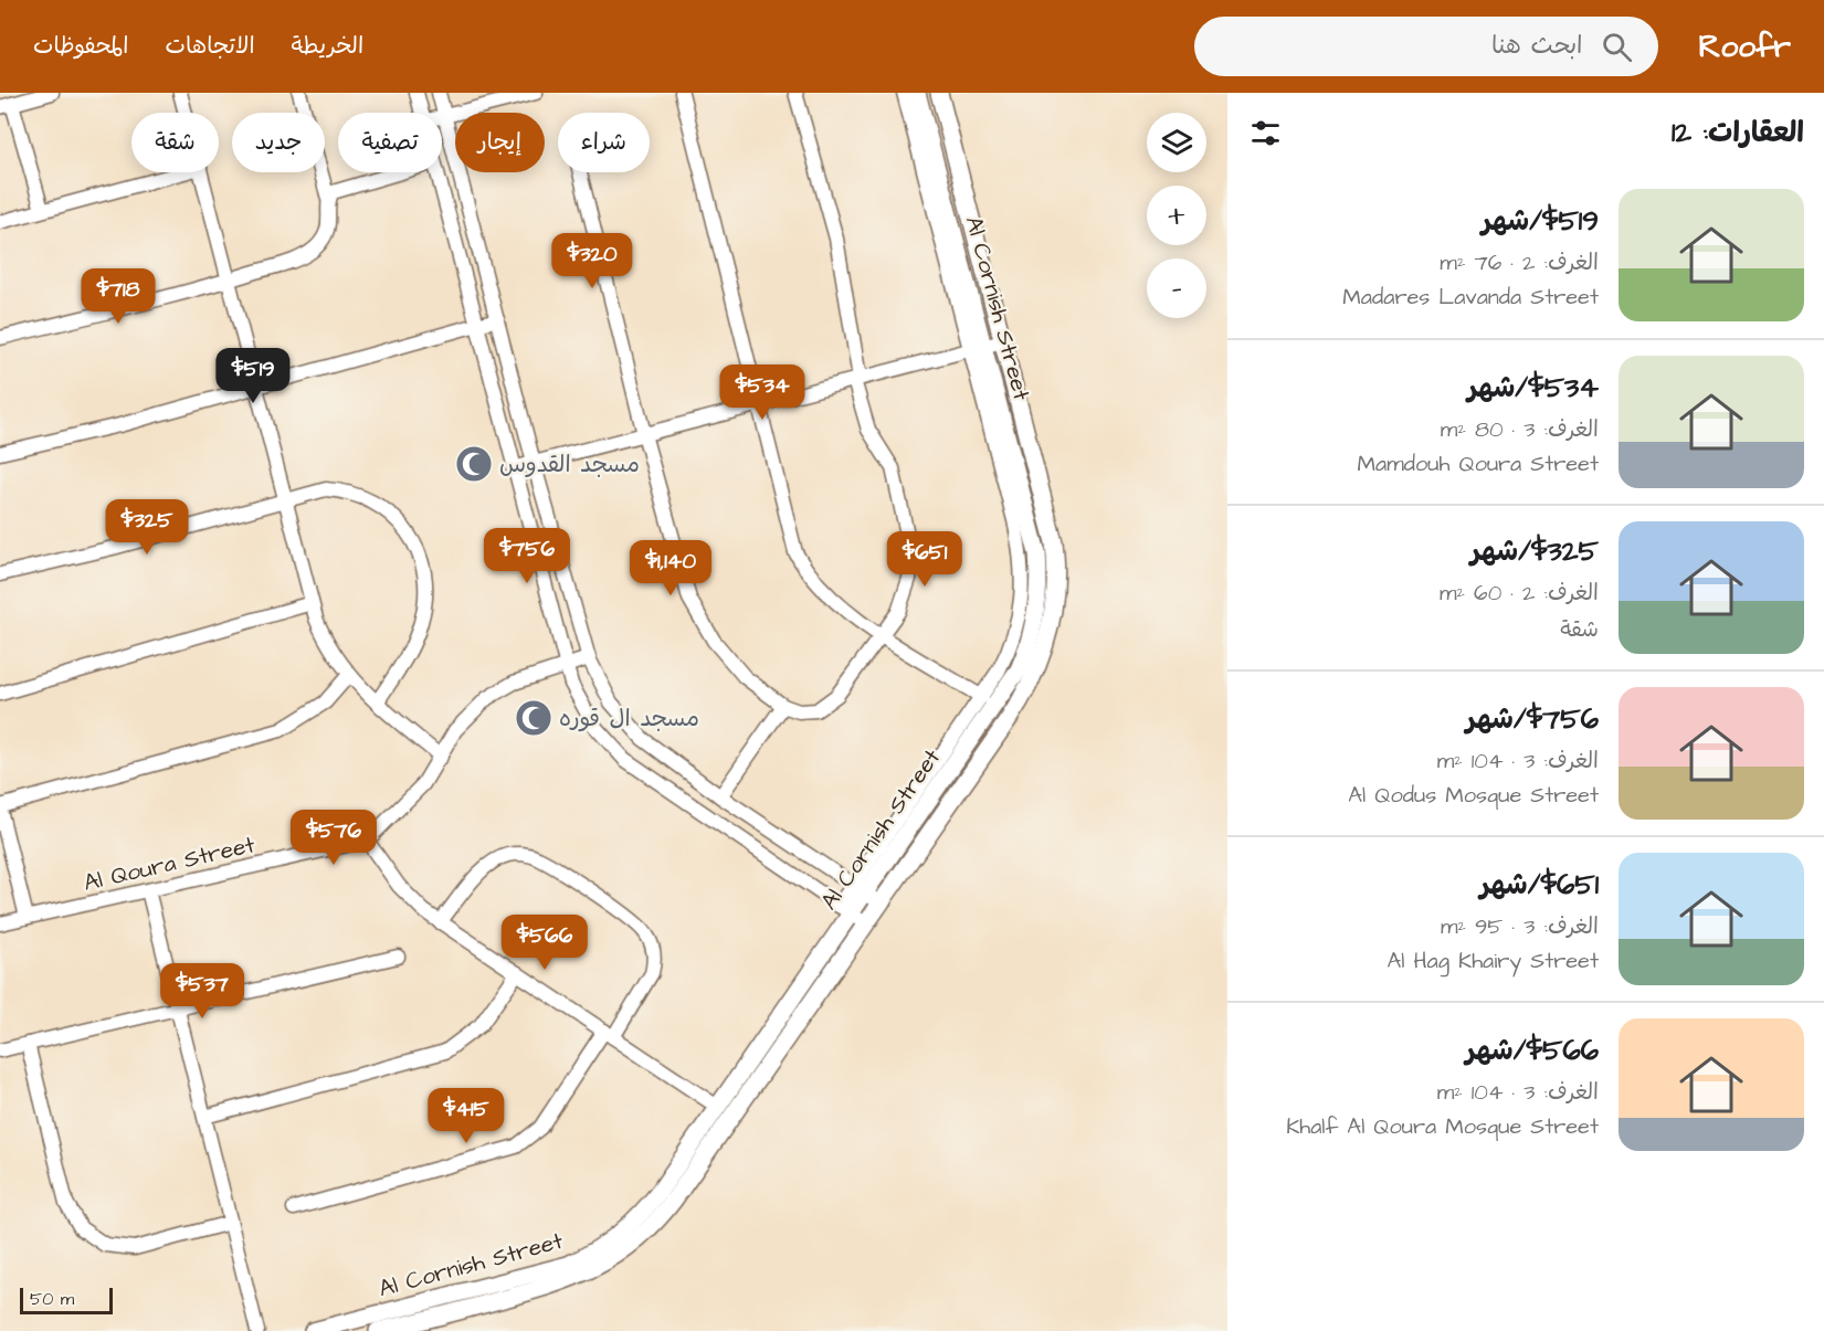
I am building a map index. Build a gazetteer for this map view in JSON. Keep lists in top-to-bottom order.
{
  "streets": {
    "street": ["Al Cornish Street", "Al Qoura Street"]
  },
  "places": {
    "mosque": ["مسجد القدوس", "مسجد ال قوره"]
  },
  "scale_bar": "50 m",
  "page": {
    "header": "Roofr",
    "search": "ابحث هنا",
    "nav": ["الخريطة", "الاتجاهات", "المحفوظات"],
    "heading": "العقارات: 12",
    "map_buttons": ["+", "−"],
    "chip": [
      "شراء",
      "إيجار",
      "تصفية",
      "جديد",
      "شقة"
    ],
    "list": [
      {
        "name": "$519/شهر",
        "note": "الغرف: 2 · 76 m² · Madares Lavanda Street"
      },
      {
        "name": "$534/شهر",
        "note": "الغرف: 3 · 80 m² · Mamdouh Qoura Street"
      },
      {
        "name": "$325/شهر",
        "note": "الغرف: 2 · 60 m² · شقة"
      },
      {
        "name": "$756/شهر",
        "note": "الغرف: 3 · 104 m² · Al Qodus Mosque Street"
      },
      {
        "name": "$651/شهر",
        "note": "الغرف: 3 · 95 m² · Al Hag Khairy Street"
      },
      {
        "name": "$566/شهر",
        "note": "الغرف: 3 · 104 m² · Khalf Al Qoura Mosque Street"
      }
    ],
    "price": [
      "$320",
      "$718",
      "$519",
      "$534",
      "$325",
      "$756",
      "$651",
      "$1,140",
      "$576",
      "$566",
      "$537",
      "$415"
    ],
    "scale": "50 m"
  }
}
